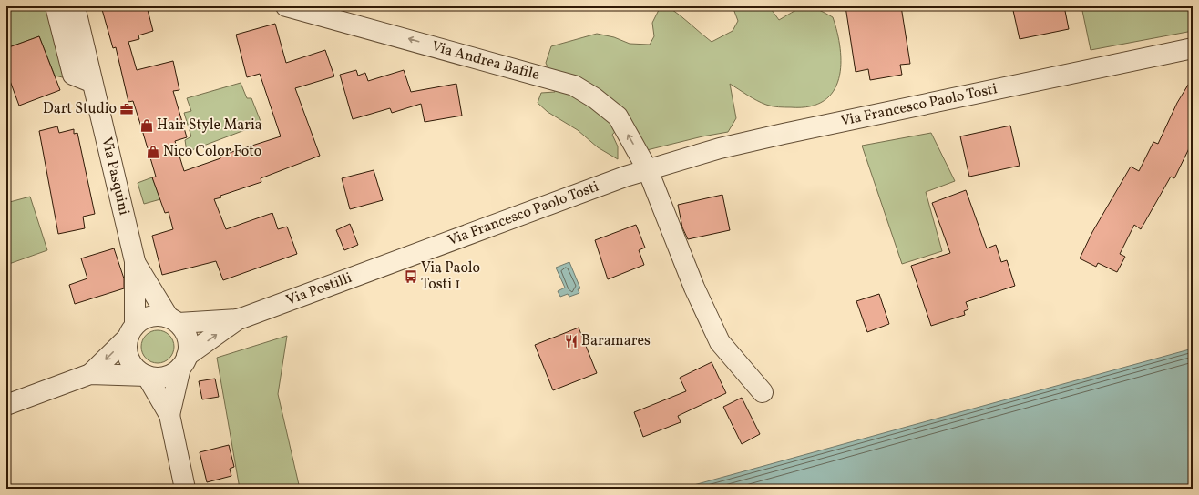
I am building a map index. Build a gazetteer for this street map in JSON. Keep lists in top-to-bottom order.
{
  "streets": {
    "street": [
      "Via Andrea Bafile",
      "Via Francesco Paolo Tosti",
      "Via Pasquini",
      "Via Postilli"
    ]
  },
  "crossings": [
    ["Via Andrea Bafile", "Via Francesco Paolo Tosti"],
    ["Via Francesco Paolo Tosti", "Via Postilli"],
    ["Via Pasquini", "Via Postilli"]
  ],
  "one_way": ["Via Andrea Bafile"],
  "places": {
    "office": ["Dart Studio"],
    "shop": ["Hair Style Maria", "Nico Color Foto"],
    "bus stop": ["Via Paolo Tosti 1"],
    "restaurant": ["Baramares"]
  }
}
